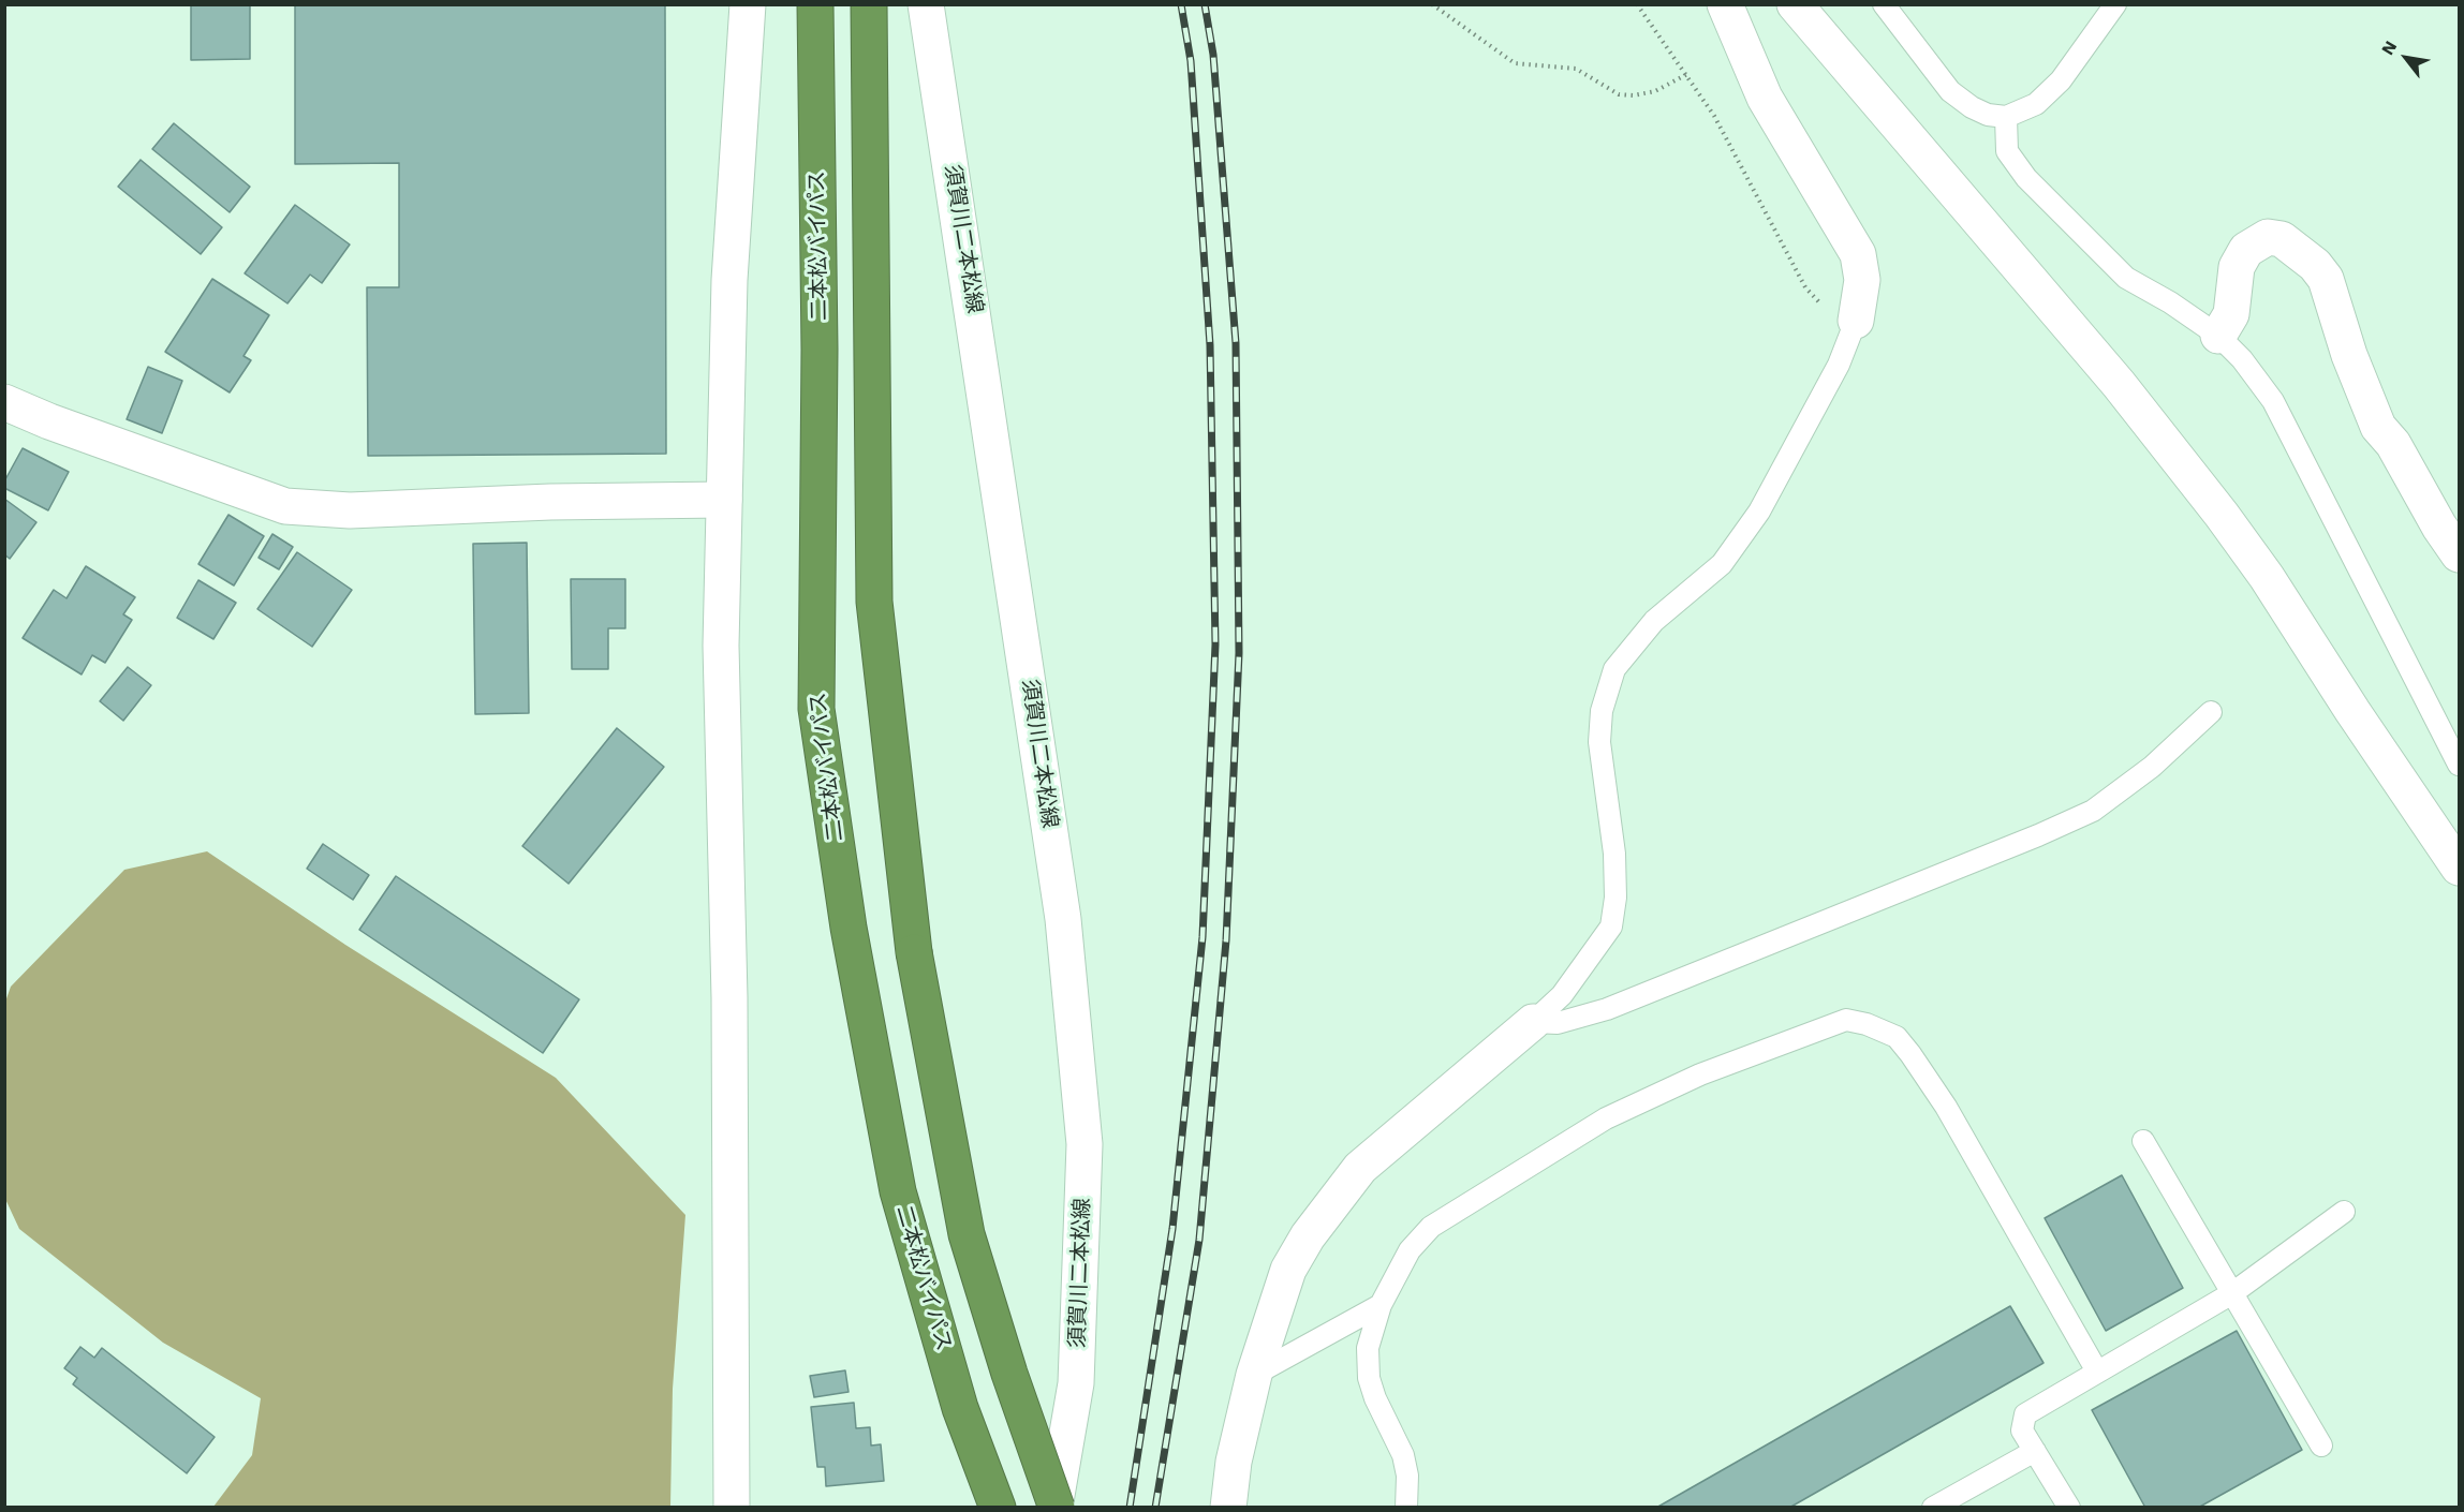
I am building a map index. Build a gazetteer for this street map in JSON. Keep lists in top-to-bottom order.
{
  "streets": {
    "highway": ["二本松バイパス"],
    "street": ["須賀川二本松線"]
  },
  "north": "top left"
}
